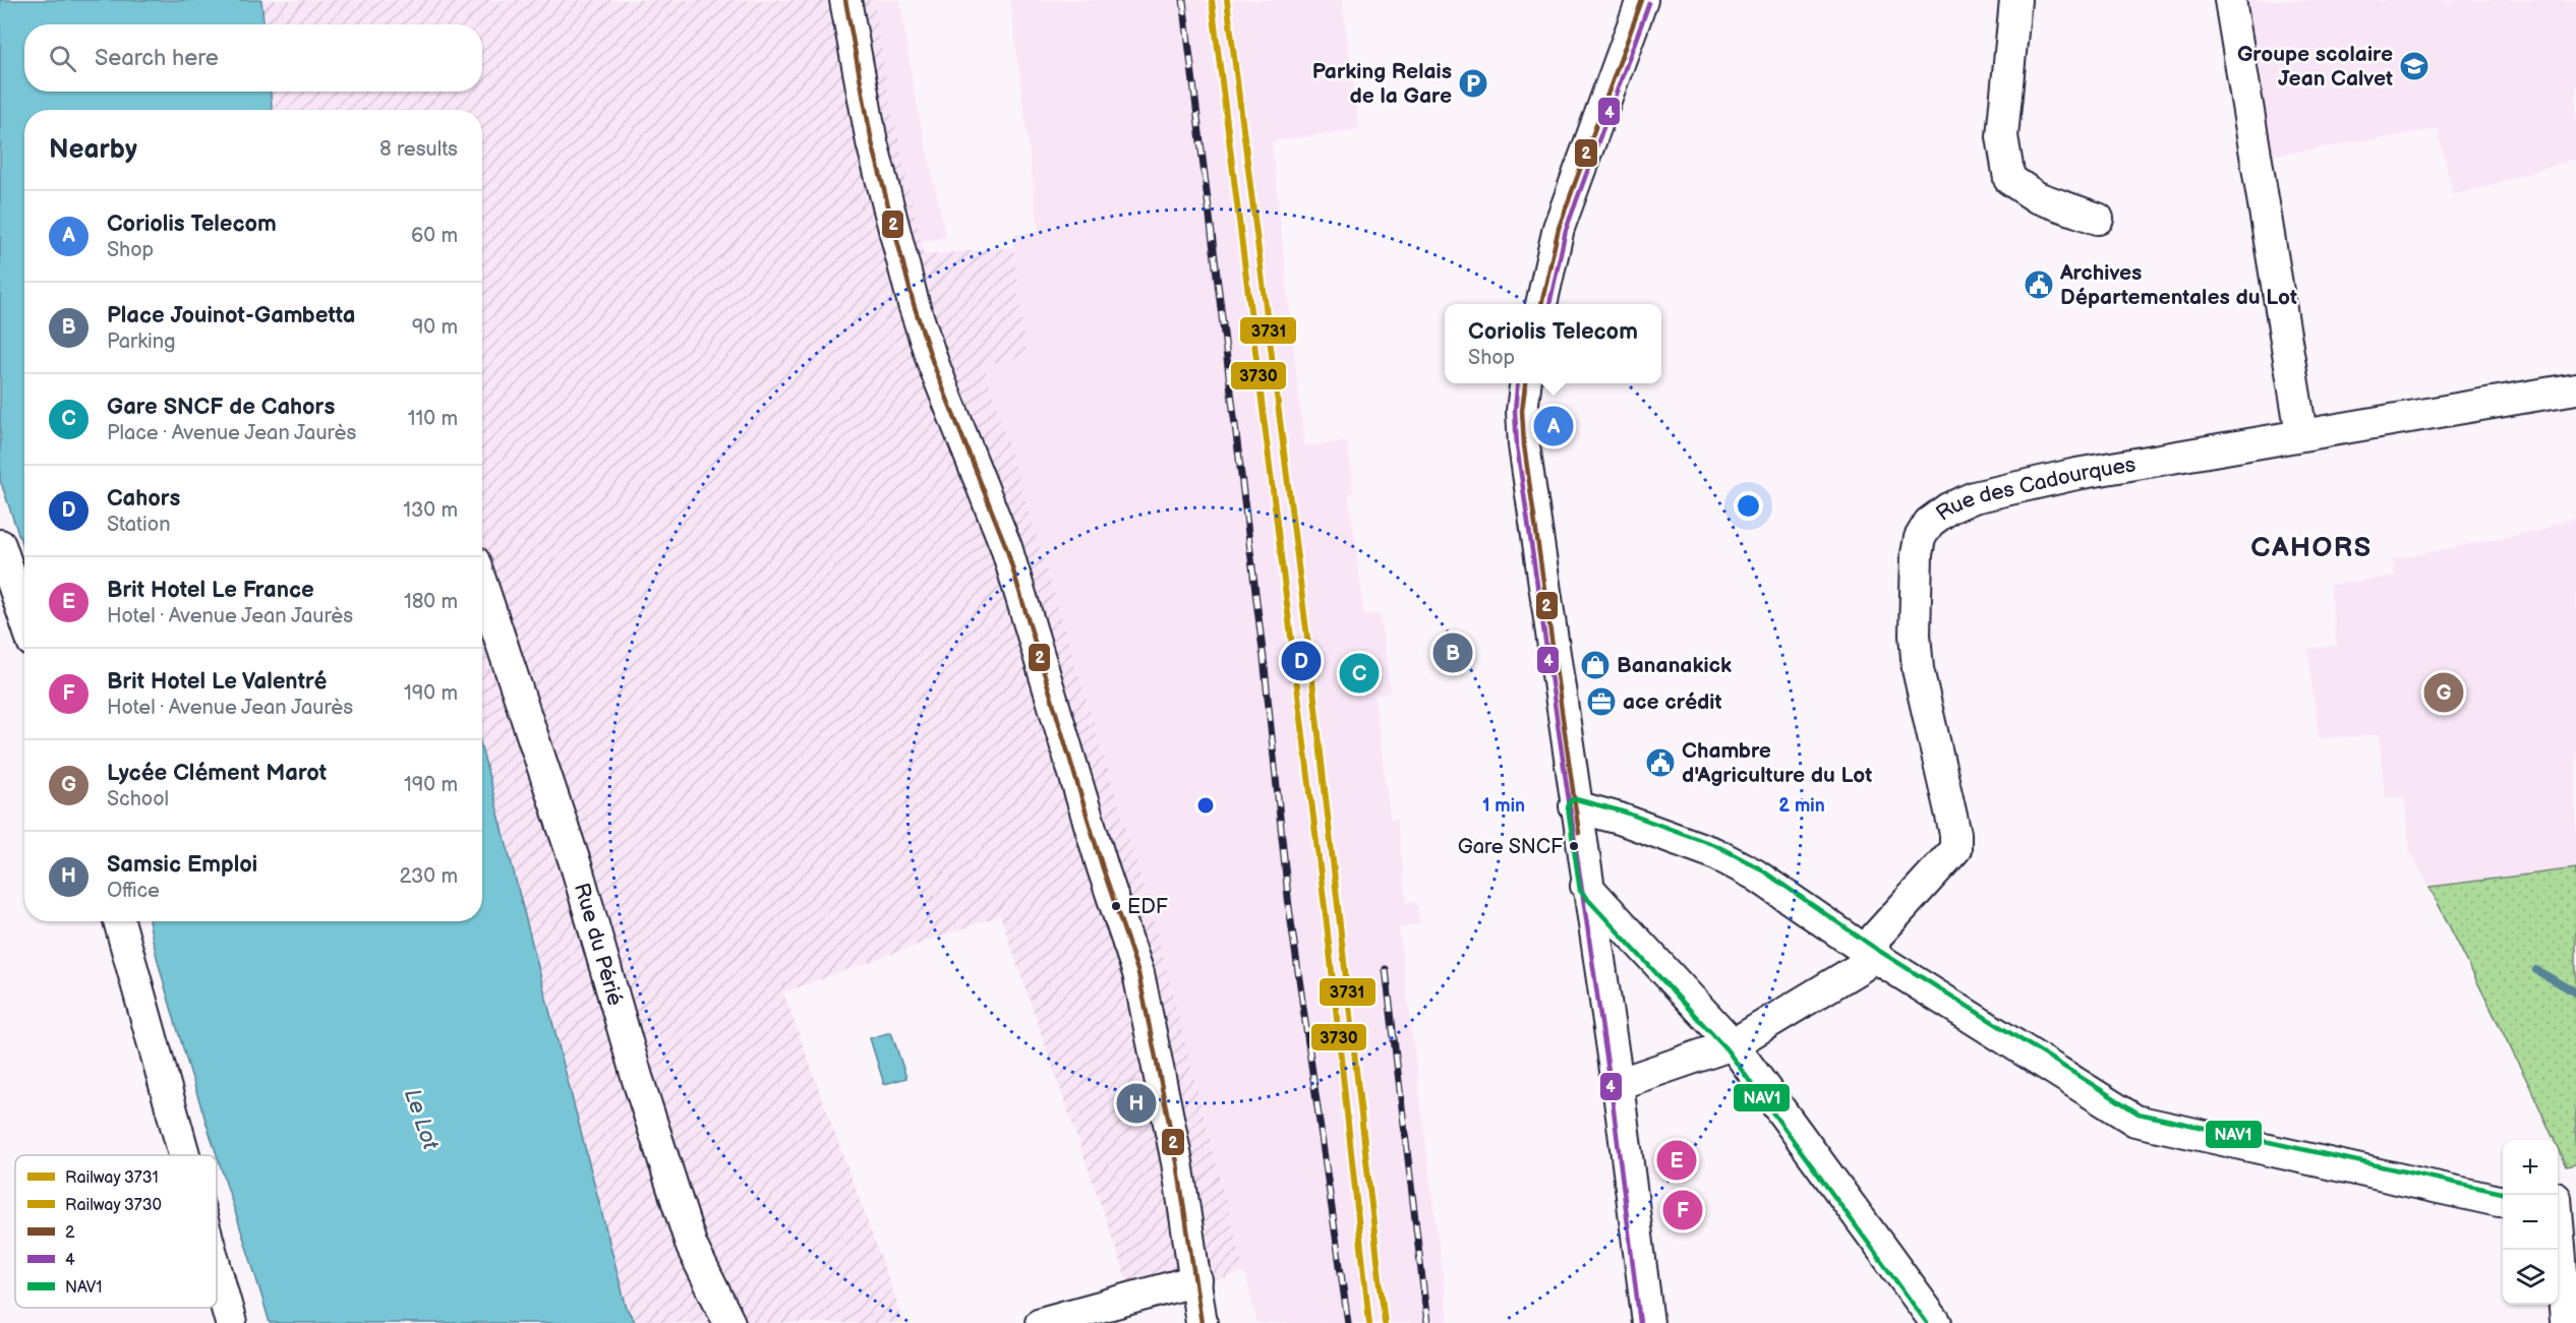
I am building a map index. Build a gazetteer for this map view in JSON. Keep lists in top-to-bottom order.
{
  "streets": {
    "street": ["Rue des Cadourques", "Rue du Périé"]
  },
  "districts": ["CAHORS"],
  "water": ["Le Lot"],
  "places": {
    "school or university": ["Groupe scolaire Jean Calvet"],
    "parking": ["Parking Relais de la Gare"],
    "public building": ["Archives Départementales du Lot", "Chambre d'Agriculture du Lot"],
    "shop": ["Bananakick"],
    "office": ["ace crédit"],
    "other": ["Gare SNCF", "EDF"]
  },
  "lines": [
    "rail line 3731",
    "rail line 3730",
    "transit line 2",
    "transit line 4",
    "transit line NAV1"
  ],
  "legend": [
    "Railway 3731",
    "Railway 3730",
    "2",
    "4",
    "NAV1"
  ],
  "page": {
    "search": "Search here",
    "heading": ["Nearby", "8 results"],
    "list": [
      {
        "mark": "A",
        "name": "Coriolis Telecom",
        "note": "Shop",
        "value": "60 m"
      },
      {
        "mark": "B",
        "name": "Place Jouinot-Gambetta",
        "note": "Parking",
        "value": "90 m"
      },
      {
        "mark": "C",
        "name": "Gare SNCF de Cahors",
        "note": "Place · Avenue Jean Jaurès",
        "value": "110 m"
      },
      {
        "mark": "D",
        "name": "Cahors",
        "note": "Station",
        "value": "130 m"
      },
      {
        "mark": "E",
        "name": "Brit Hotel Le France",
        "note": "Hotel · Avenue Jean Jaurès",
        "value": "180 m"
      },
      {
        "mark": "F",
        "name": "Brit Hotel Le Valentré",
        "note": "Hotel · Avenue Jean Jaurès",
        "value": "190 m"
      },
      {
        "mark": "G",
        "name": "Lycée Clément Marot",
        "note": "School",
        "value": "190 m"
      },
      {
        "mark": "H",
        "name": "Samsic Emploi",
        "note": "Office",
        "value": "230 m"
      }
    ],
    "popup": ["Coriolis Telecom", "Shop"],
    "pins": [
      "A",
      "B",
      "D",
      "C",
      "G",
      "H",
      "E",
      "F"
    ],
    "map_buttons": ["+", "−"]
  },
  "rings": ["1 min", "2 min"]
}
